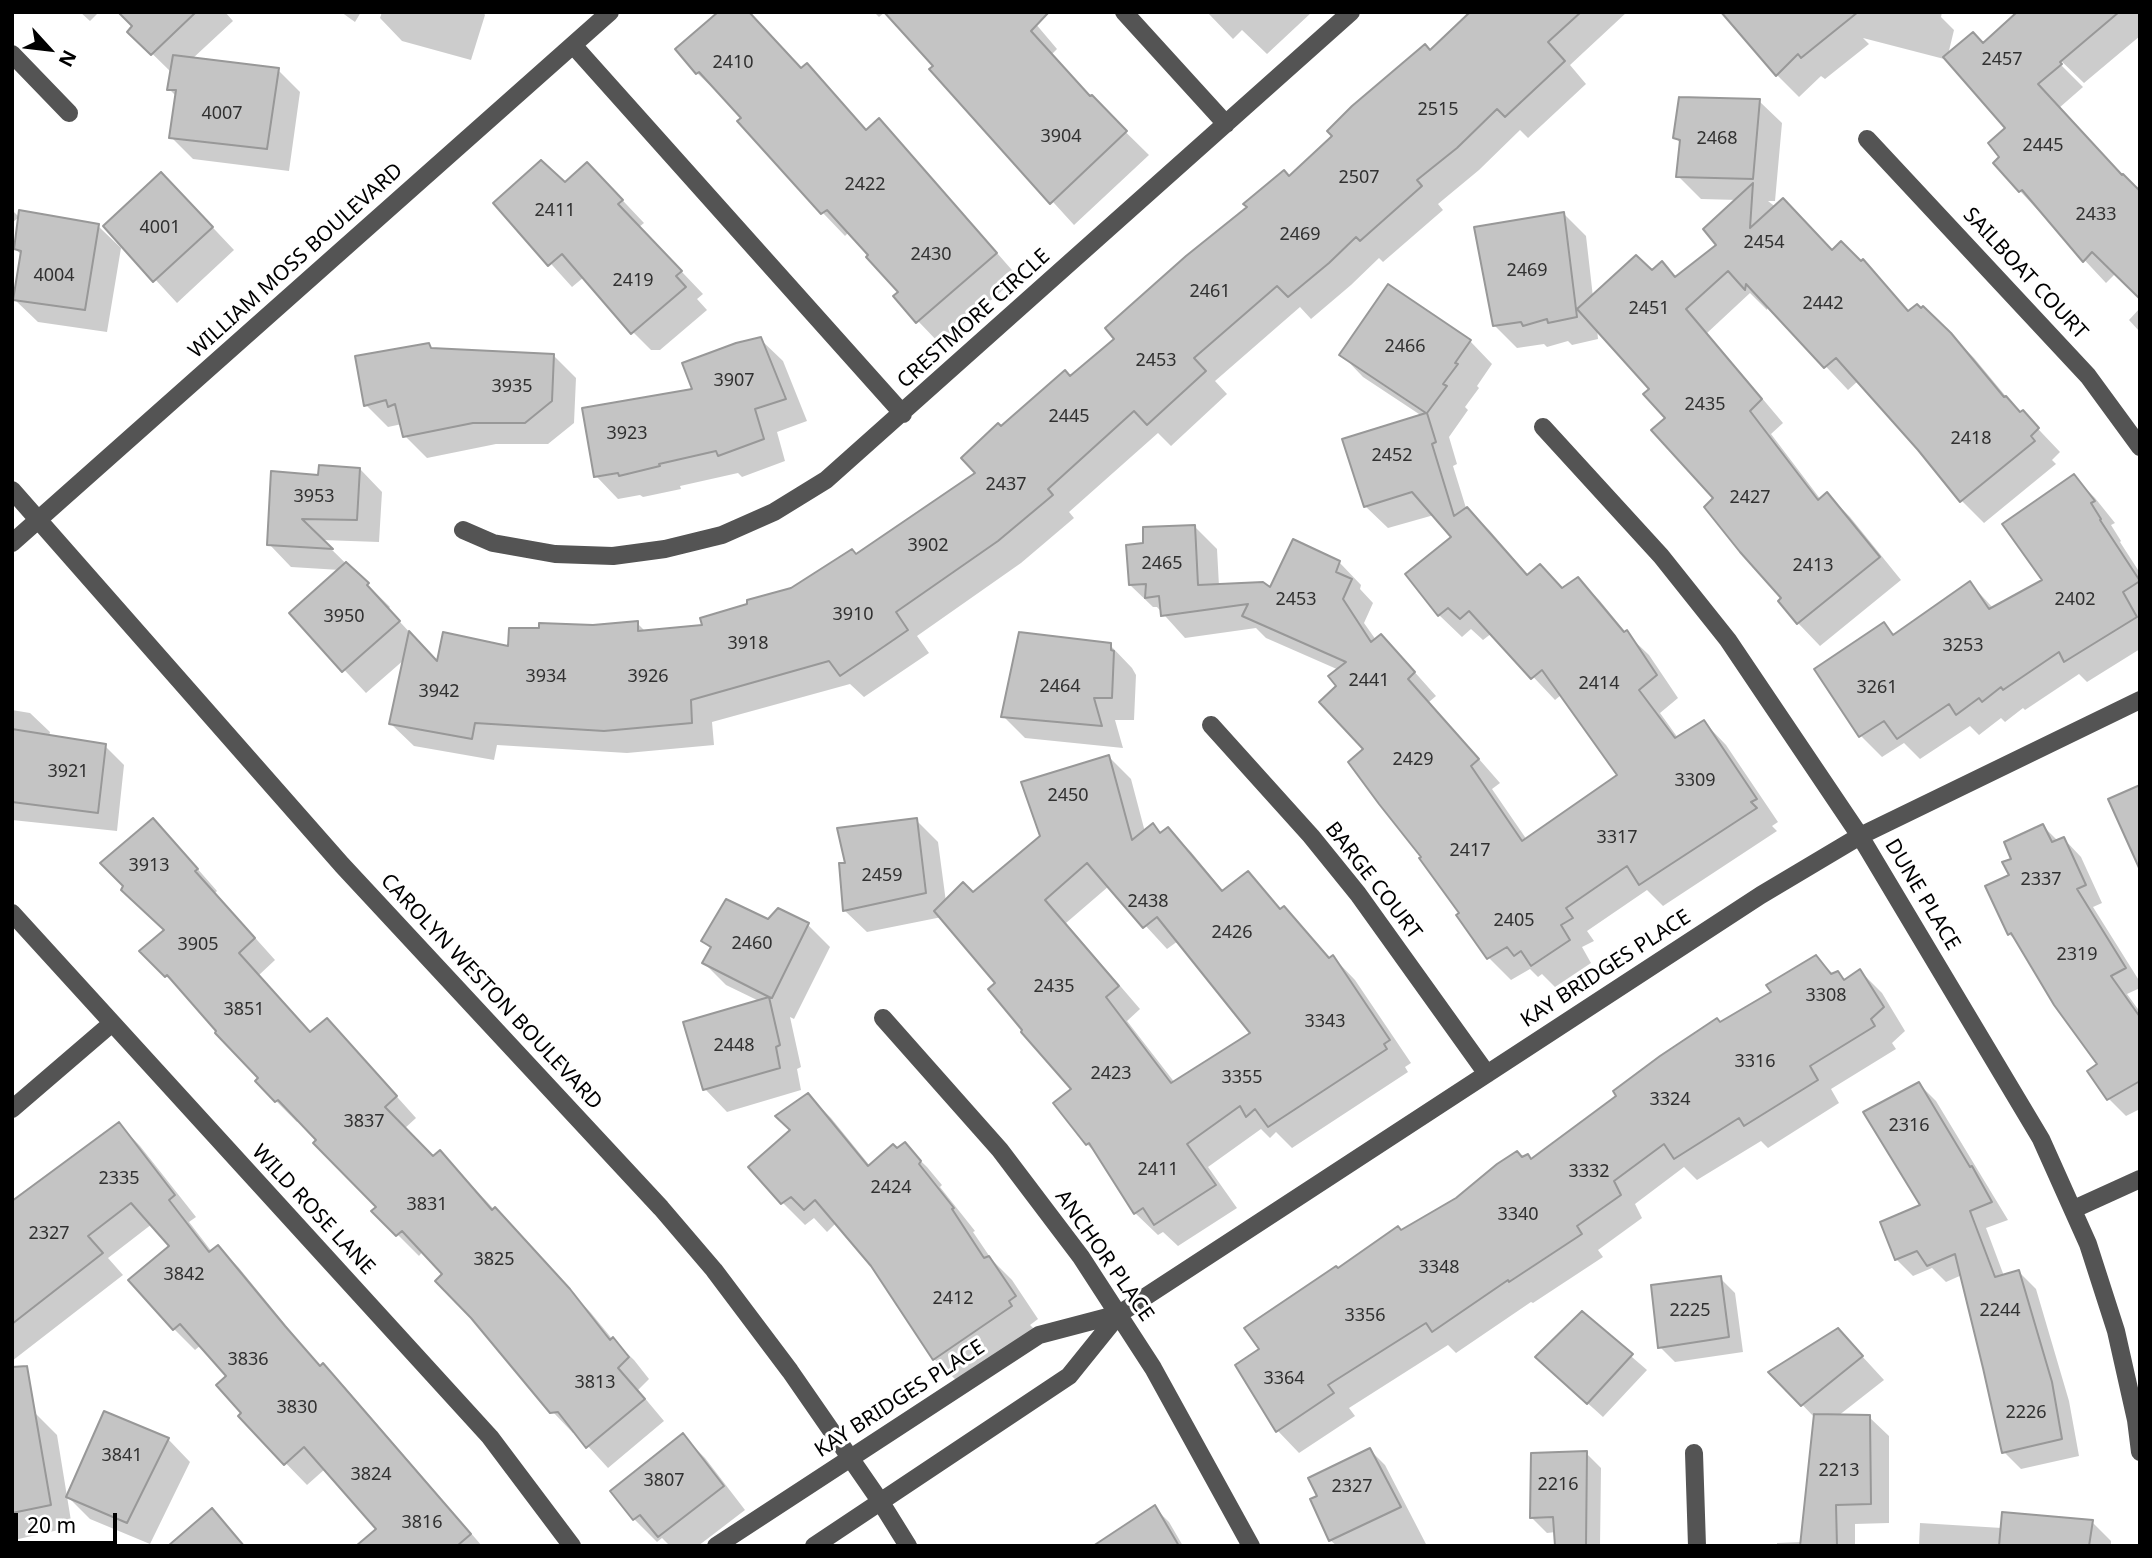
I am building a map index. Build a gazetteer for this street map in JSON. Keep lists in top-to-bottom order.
{
  "streets": {
    "street": [
      "WILLIAM MOSS BOULEVARD",
      "SAILBOAT COURT",
      "CRESTMORE CIRCLE",
      "BARGE COURT",
      "DUNE PLACE",
      "KAY BRIDGES PLACE",
      "CAROLYN WESTON BOULEVARD",
      "WILD ROSE LANE",
      "ANCHOR PLACE"
    ]
  },
  "crossings": [
    ["WILLIAM MOSS BOULEVARD", "CRESTMORE CIRCLE"],
    ["WILLIAM MOSS BOULEVARD", "CAROLYN WESTON BOULEVARD"],
    ["BARGE COURT", "KAY BRIDGES PLACE"],
    ["DUNE PLACE", "KAY BRIDGES PLACE"],
    ["KAY BRIDGES PLACE", "CAROLYN WESTON BOULEVARD"],
    ["KAY BRIDGES PLACE", "ANCHOR PLACE"]
  ],
  "house_numbers": [
    "2457",
    "2410",
    "2515",
    "4007",
    "3904",
    "2468",
    "2445",
    "2507",
    "2422",
    "2411",
    "2433",
    "4001",
    "2469",
    "2454",
    "2430",
    "2469",
    "4004",
    "2419",
    "2461",
    "2442",
    "2451",
    "2466",
    "2453",
    "3907",
    "3935",
    "2435",
    "2445",
    "3923",
    "2418",
    "2452",
    "2437",
    "3953",
    "2427",
    "3902",
    "2465",
    "2413",
    "2453",
    "2402",
    "3910",
    "3950",
    "3918",
    "3253",
    "3934",
    "3926",
    "2441",
    "2414",
    "2464",
    "3261",
    "3942",
    "2429",
    "3921",
    "3309",
    "2450",
    "3317",
    "2417",
    "3913",
    "2459",
    "2337",
    "2438",
    "2405",
    "2426",
    "2460",
    "3905",
    "2319",
    "2435",
    "3308",
    "3851",
    "3343",
    "2448",
    "3316",
    "2423",
    "3355",
    "3324",
    "3837",
    "2316",
    "2411",
    "3332",
    "2335",
    "2424",
    "3831",
    "3340",
    "2327",
    "3825",
    "3348",
    "3842",
    "2412",
    "2225",
    "2244",
    "3356",
    "3836",
    "3364",
    "3813",
    "3830",
    "2226",
    "3841",
    "2213",
    "3824",
    "3807",
    "2216",
    "2327",
    "3816"
  ],
  "scale_bar": "20 m",
  "north": "bottom right"
}
